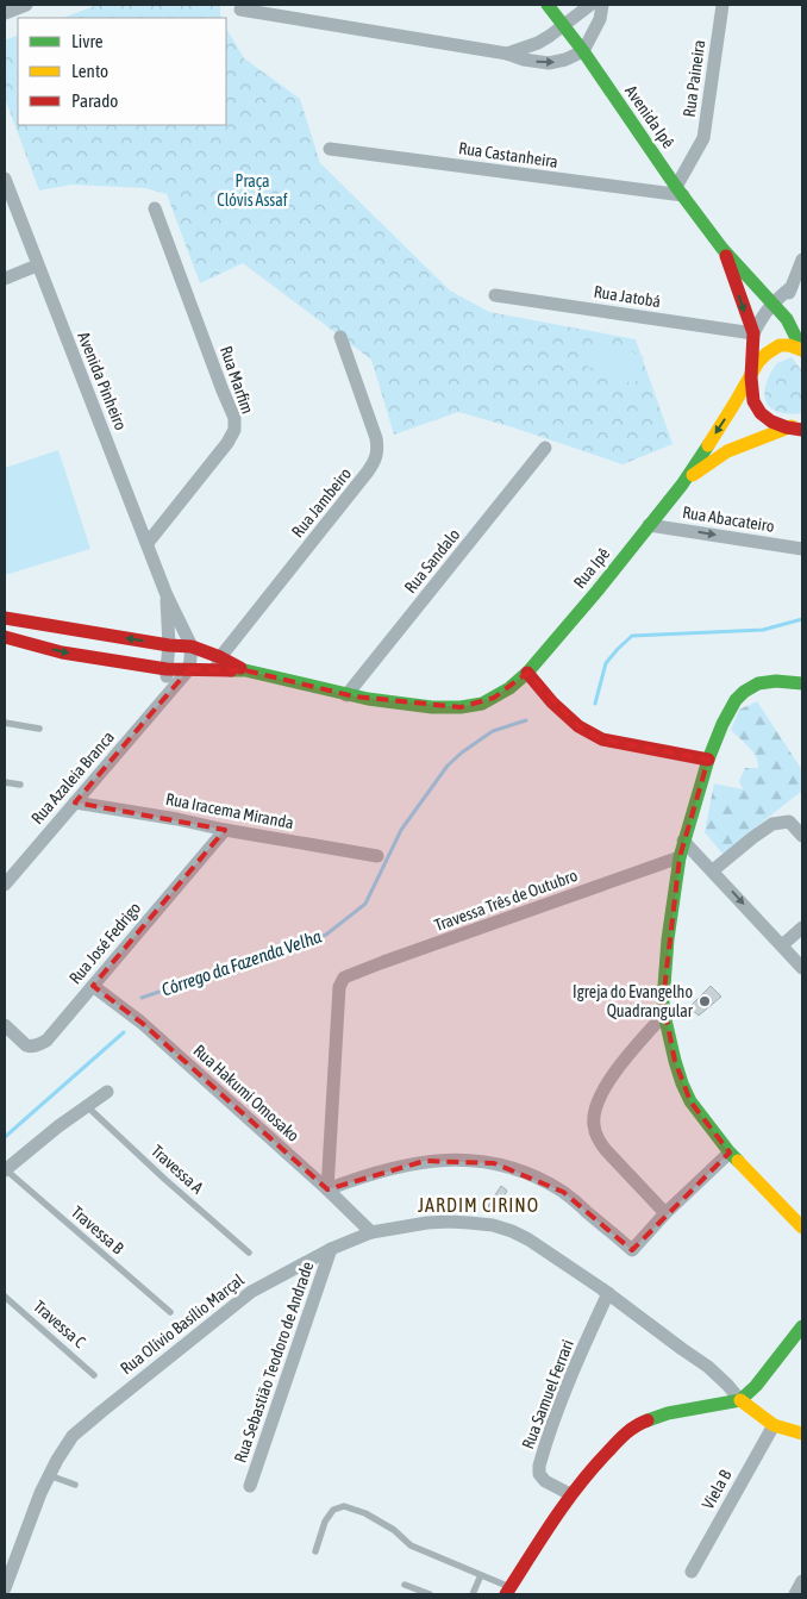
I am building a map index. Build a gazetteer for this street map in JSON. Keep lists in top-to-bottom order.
{
  "streets": {
    "main road": ["Avenida Ipê", "Rua Ipê"],
    "street": [
      "Rua Paineira",
      "Rua Castanheira",
      "Rua Jatobá",
      "Rua Marfim",
      "Avenida Pinheiro",
      "Rua Jambeiro",
      "Rua Abacateiro",
      "Rua Sandalo",
      "Rua Azaleia Branca",
      "Rua Iracema Miranda",
      "Travessa Três de Outubro",
      "Rua José Fedrigo",
      "Rua Hakumi Omosako",
      "Rua Olívio Basílio Marçal",
      "Rua Sebastião Teodoro de Andrade",
      "Rua Samuel Ferrari",
      "Viela B"
    ],
    "lane": ["Travessa A", "Travessa B", "Travessa C"]
  },
  "crossings": [
    ["Rua Paineira", "Avenida Ipê"],
    ["Rua Paineira", "Rua Castanheira"],
    ["Avenida Ipê", "Rua Castanheira"],
    ["Avenida Ipê", "Rua Jatobá"],
    ["Avenida Ipê", "Rua Ipê"],
    ["Rua Marfim", "Avenida Pinheiro"],
    ["Avenida Pinheiro", "Rua Ipê"],
    ["Rua Jambeiro", "Rua Ipê"],
    ["Rua Abacateiro", "Rua Ipê"],
    ["Rua Sandalo", "Rua Ipê"],
    ["Rua Azaleia Branca", "Rua Iracema Miranda"],
    ["Rua Iracema Miranda", "Rua José Fedrigo"],
    ["Travessa Três de Outubro", "Rua Hakumi Omosako"],
    ["Rua José Fedrigo", "Rua Hakumi Omosako"],
    ["Rua Hakumi Omosako", "Rua Olívio Basílio Marçal"],
    ["Rua Olívio Basílio Marçal", "Rua Sebastião Teodoro de Andrade"],
    ["Rua Olívio Basílio Marçal", "Rua Samuel Ferrari"]
  ],
  "one_way": ["Rua Abacateiro"],
  "districts": ["JARDIM CIRINO"],
  "water": ["Córrego da Fazenda Velha"],
  "parks": ["Praça Clóvis Assaf"],
  "places": ["Igreja do Evangelho Quadrangular"],
  "legend": ["Livre", "Lento", "Parado"]
}
